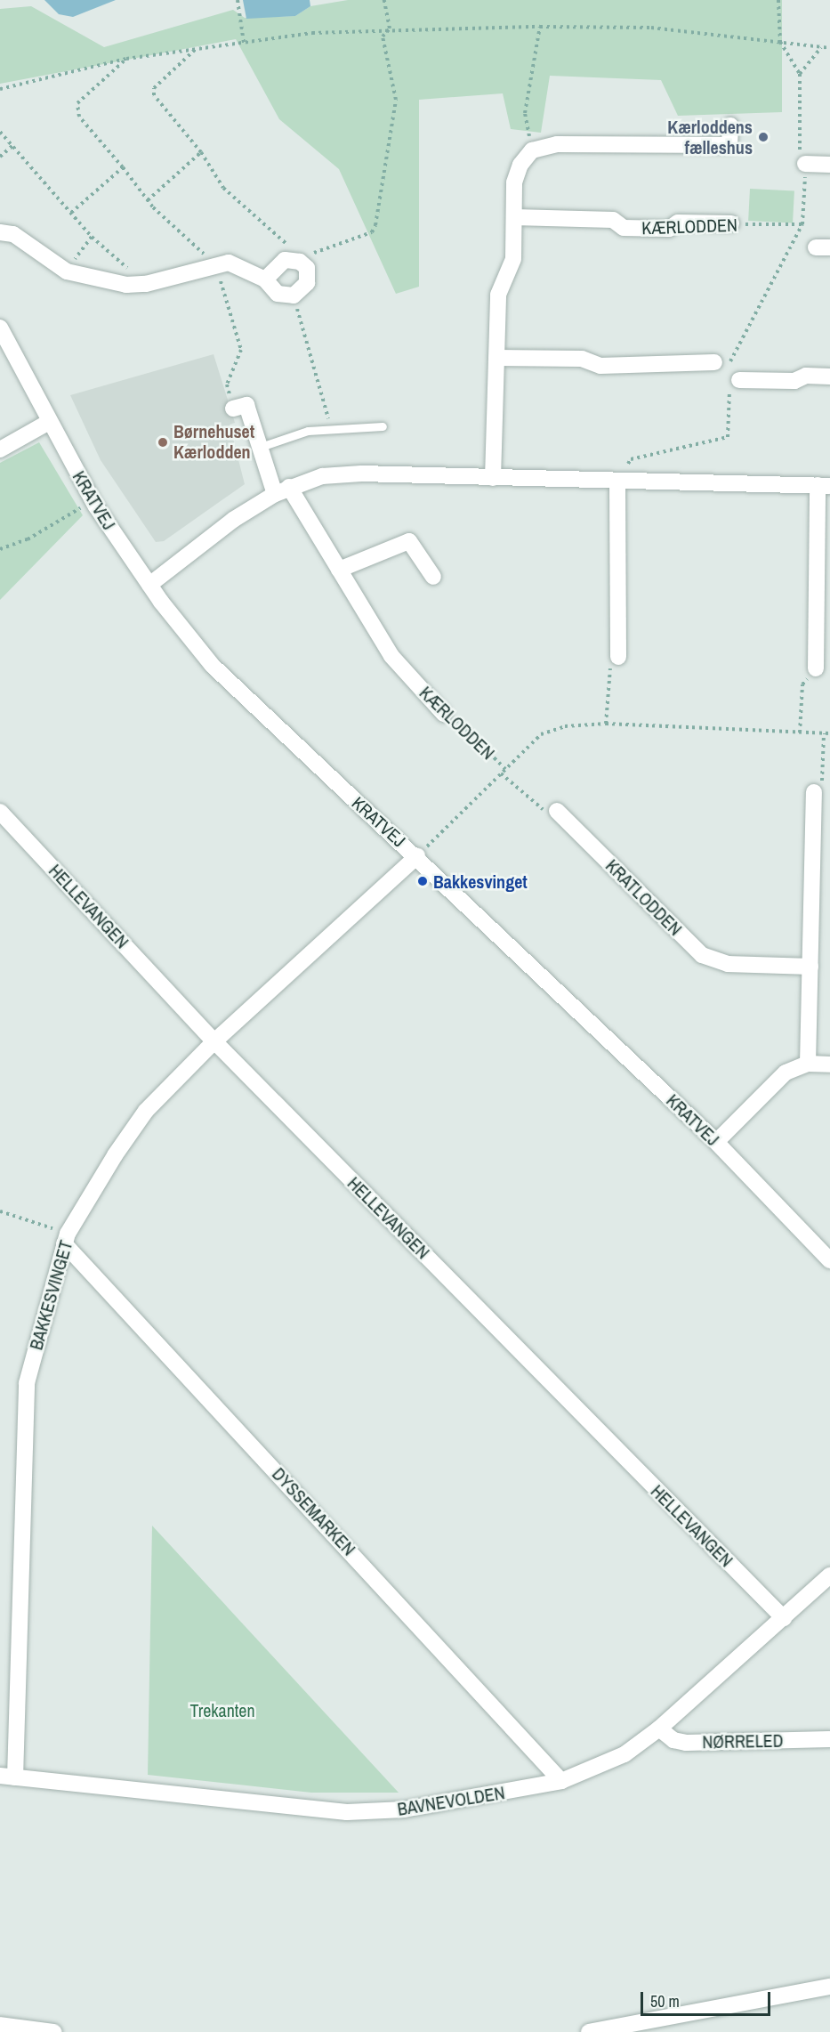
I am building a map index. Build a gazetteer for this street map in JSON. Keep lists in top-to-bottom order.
{
  "streets": {
    "street": [
      "KÆRLODDEN",
      "KRATVEJ",
      "KRATLODDEN",
      "HELLEVANGEN",
      "BAKKESVINGET",
      "DYSSEMARKEN",
      "NØRRELED",
      "BAVNEVOLDEN"
    ]
  },
  "crossings": [
    ["KRATVEJ", "BAKKESVINGET"],
    ["HELLEVANGEN", "BAKKESVINGET"],
    ["HELLEVANGEN", "BAVNEVOLDEN"],
    ["BAKKESVINGET", "DYSSEMARKEN"],
    ["BAKKESVINGET", "BAVNEVOLDEN"],
    ["DYSSEMARKEN", "BAVNEVOLDEN"],
    ["NØRRELED", "BAVNEVOLDEN"]
  ],
  "parks": ["Trekanten"],
  "places": ["Kærloddens fælleshus", "Børnehuset Kærlodden", "Bakkesvinget"],
  "scale_bar": "50 m"
}
